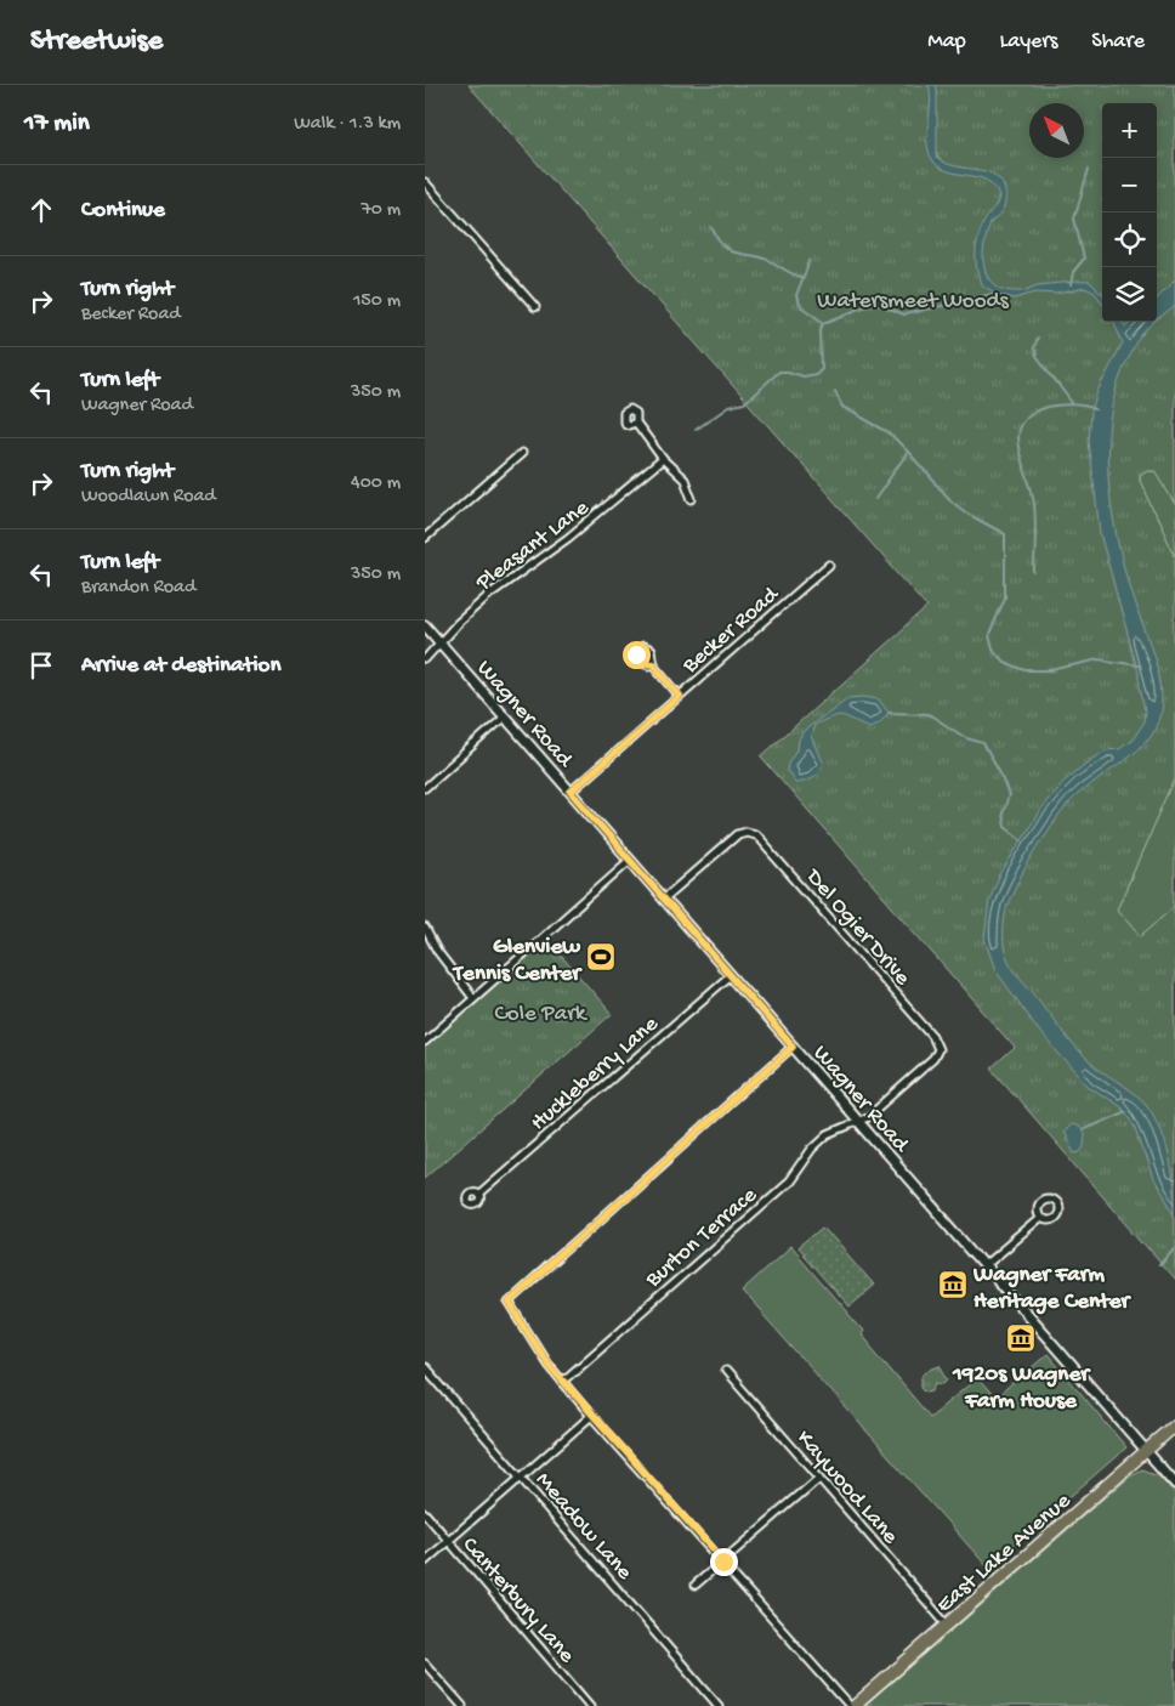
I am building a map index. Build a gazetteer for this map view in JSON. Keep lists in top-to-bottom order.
{
  "streets": {
    "main road": ["East Lake Avenue"],
    "street": [
      "Pleasant Lane",
      "Becker Road",
      "Wagner Road",
      "Del Ogier Drive",
      "Huckleberry Lane",
      "Burton Terrace",
      "Kaywood Lane",
      "Meadow Lane",
      "Canterbury Lane"
    ]
  },
  "crossings": [
    ["Pleasant Lane", "Wagner Road"],
    ["Becker Road", "Wagner Road"],
    ["Wagner Road", "Del Ogier Drive"],
    ["Wagner Road", "Huckleberry Lane"],
    ["Wagner Road", "Burton Terrace"],
    ["Wagner Road", "East Lake Avenue"],
    ["Del Ogier Drive", "Burton Terrace"],
    ["Kaywood Lane", "East Lake Avenue"]
  ],
  "parks": ["Watersmeet Woods", "Cole Park"],
  "places": {
    "sports": ["Glenview Tennis Center"],
    "museum": ["Wagner Farm Heritage Center", "1920s Wagner Farm House"]
  },
  "north": "top left",
  "page": {
    "header": "Streetwise",
    "nav": ["Map", "Layers", "Share"],
    "heading": ["17 min", "Walk · 1.3 km"],
    "map_buttons": ["+", "−"],
    "list": [
      ["Continue", "70 m"],
      ["Turn right", "Becker Road", "150 m"],
      ["Turn left", "Wagner Road", "350 m"],
      ["Turn right", "Woodlawn Road", "400 m"],
      ["Turn left", "Brandon Road", "350 m"],
      "Arrive at destination"
    ]
  }
}
